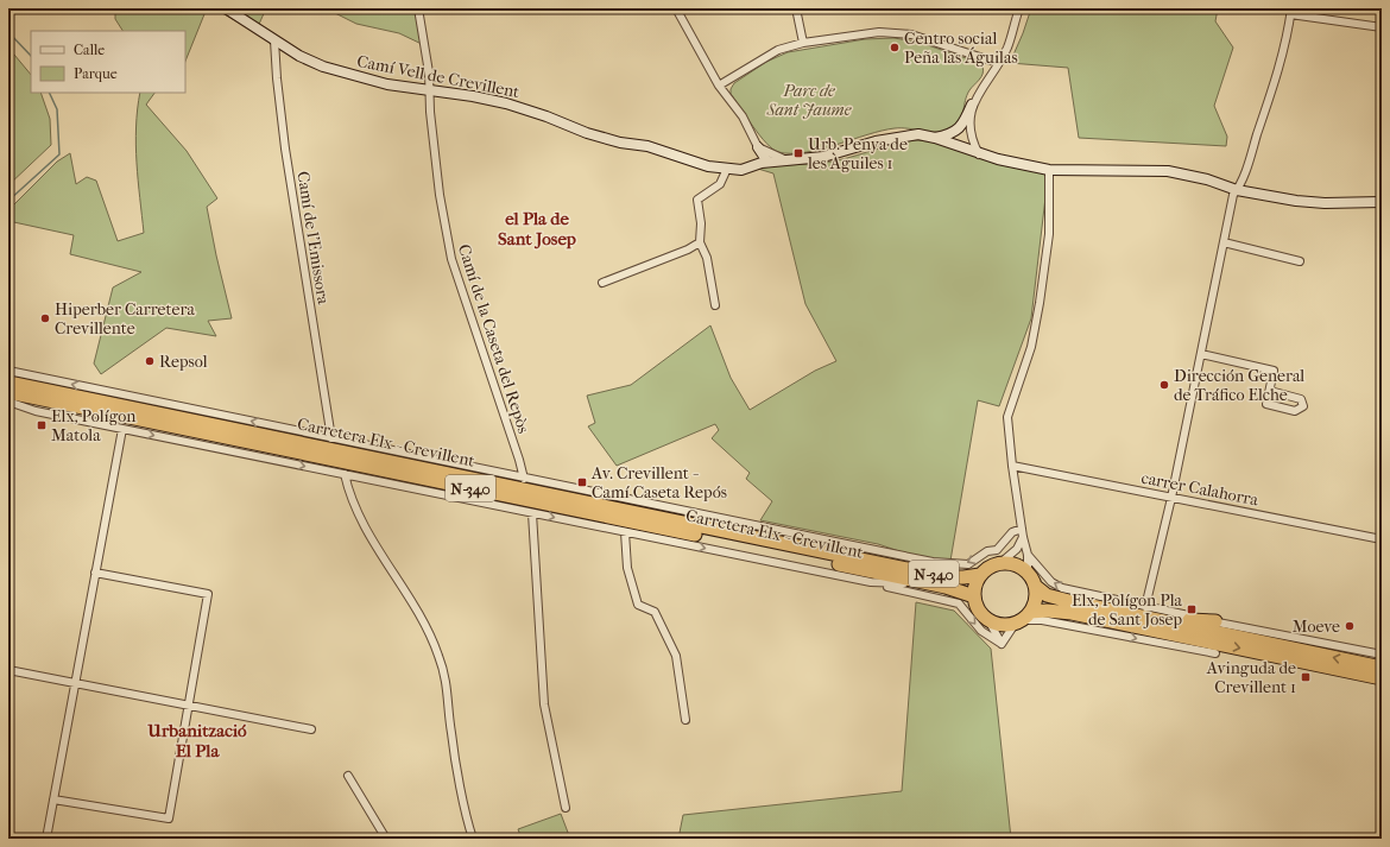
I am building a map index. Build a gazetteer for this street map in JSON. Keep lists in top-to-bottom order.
{
  "streets": {
    "highway": ["Carretera Elx - Crevillent", "N-340"],
    "street": [
      "Camí Vell de Crevillent",
      "Camí de l'Emissora",
      "Camí de la Caseta del Repòs",
      "carrer Calahorra"
    ]
  },
  "crossings": [
    ["Camí Vell de Crevillent", "Camí de l'Emissora"],
    ["Camí Vell de Crevillent", "Camí de la Caseta del Repòs"],
    ["Carretera Elx - Crevillent", "N-340"]
  ],
  "districts": ["el Pla de Sant Josep", "Urbanització El Pla"],
  "parks": ["Parc de Sant Jaume"],
  "places": {
    "other": [
      "Centro social Peña las Águilas",
      "Hiperber Carretera Crevillente",
      "Repsol",
      "Dirección General de Tráfico Elche",
      "Moeve"
    ],
    "transit": [
      "Urb. Penya de les Àguiles 1",
      "Elx, Polígon Matola",
      "Av. Crevillent - Camí Caseta Repós",
      "Elx, Polígon Pla de Sant Josep",
      "Avinguda de Crevillent 1"
    ]
  },
  "legend": ["Calle", "Parque"]
}
